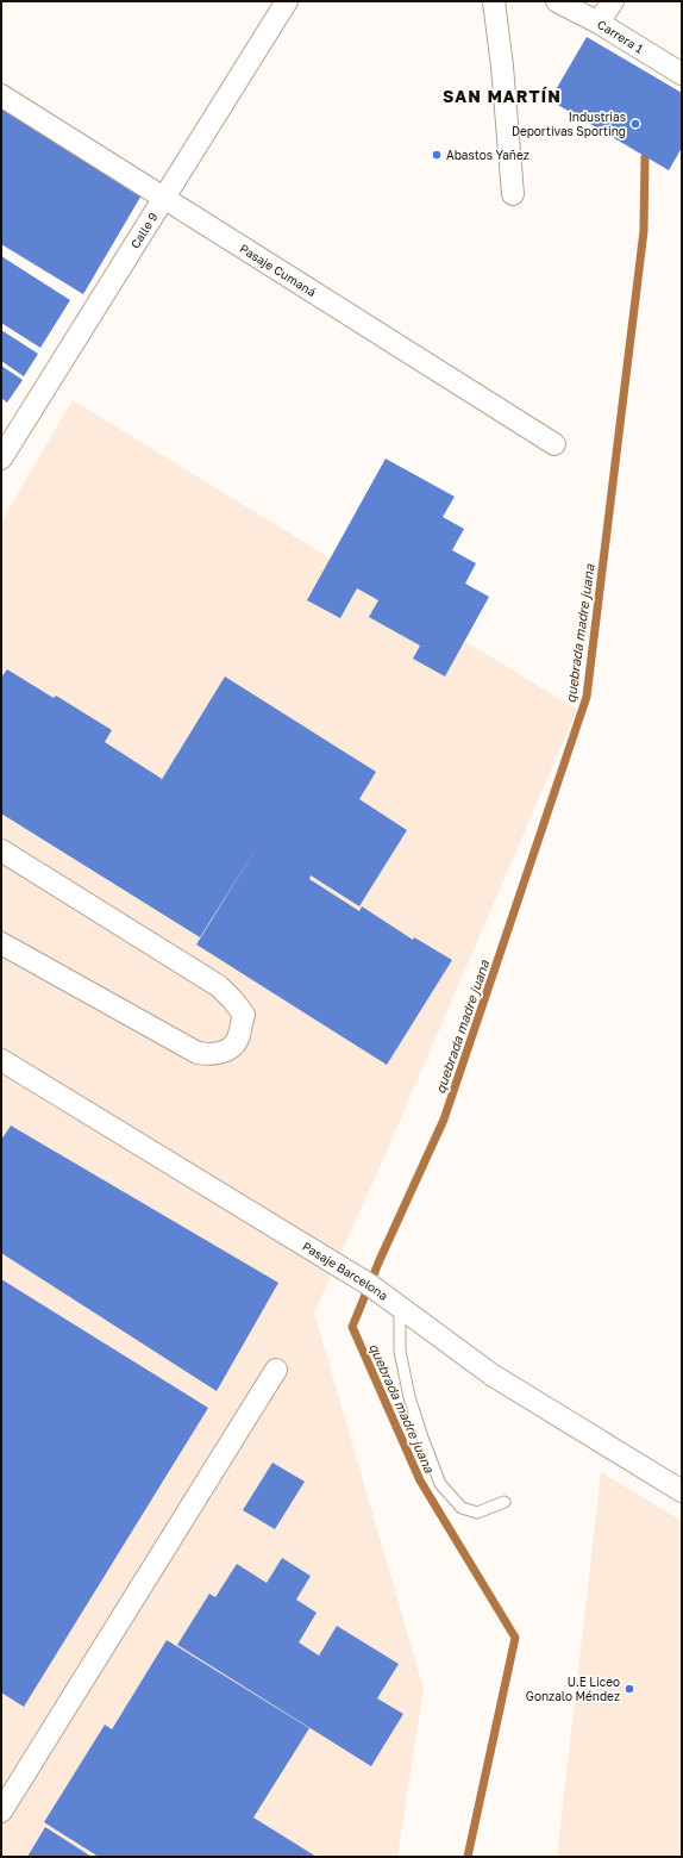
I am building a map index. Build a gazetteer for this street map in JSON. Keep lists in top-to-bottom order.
{
  "streets": {
    "street": [
      "Carrera 1",
      "Calle 9",
      "Pasaje Cumaná",
      "Pasaje Barcelona"
    ]
  },
  "crossings": [
    ["Calle 9", "Pasaje Cumaná"]
  ],
  "districts": ["SAN MARTÍN"],
  "water": ["quebrada madre juana"],
  "places": ["Industrias Deportivas Sporting", "Abastos Yañez", "U.E Liceo Gonzalo Méndez"]
}
